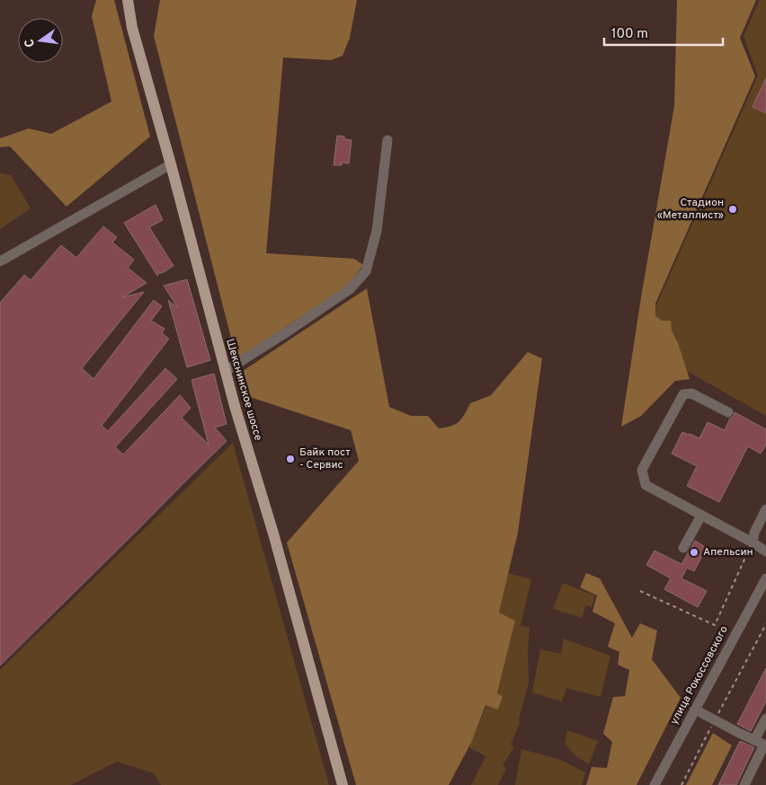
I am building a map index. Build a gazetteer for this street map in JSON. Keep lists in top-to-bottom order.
{
  "streets": {
    "main road": ["Шекснинское шоссе"],
    "street": ["улица Рокоссовского"]
  },
  "places": ["Стадион «Металлист»", "Байк пост - Сервис", "Апельсин"],
  "scale_bar": "100 m",
  "north": "left"
}
